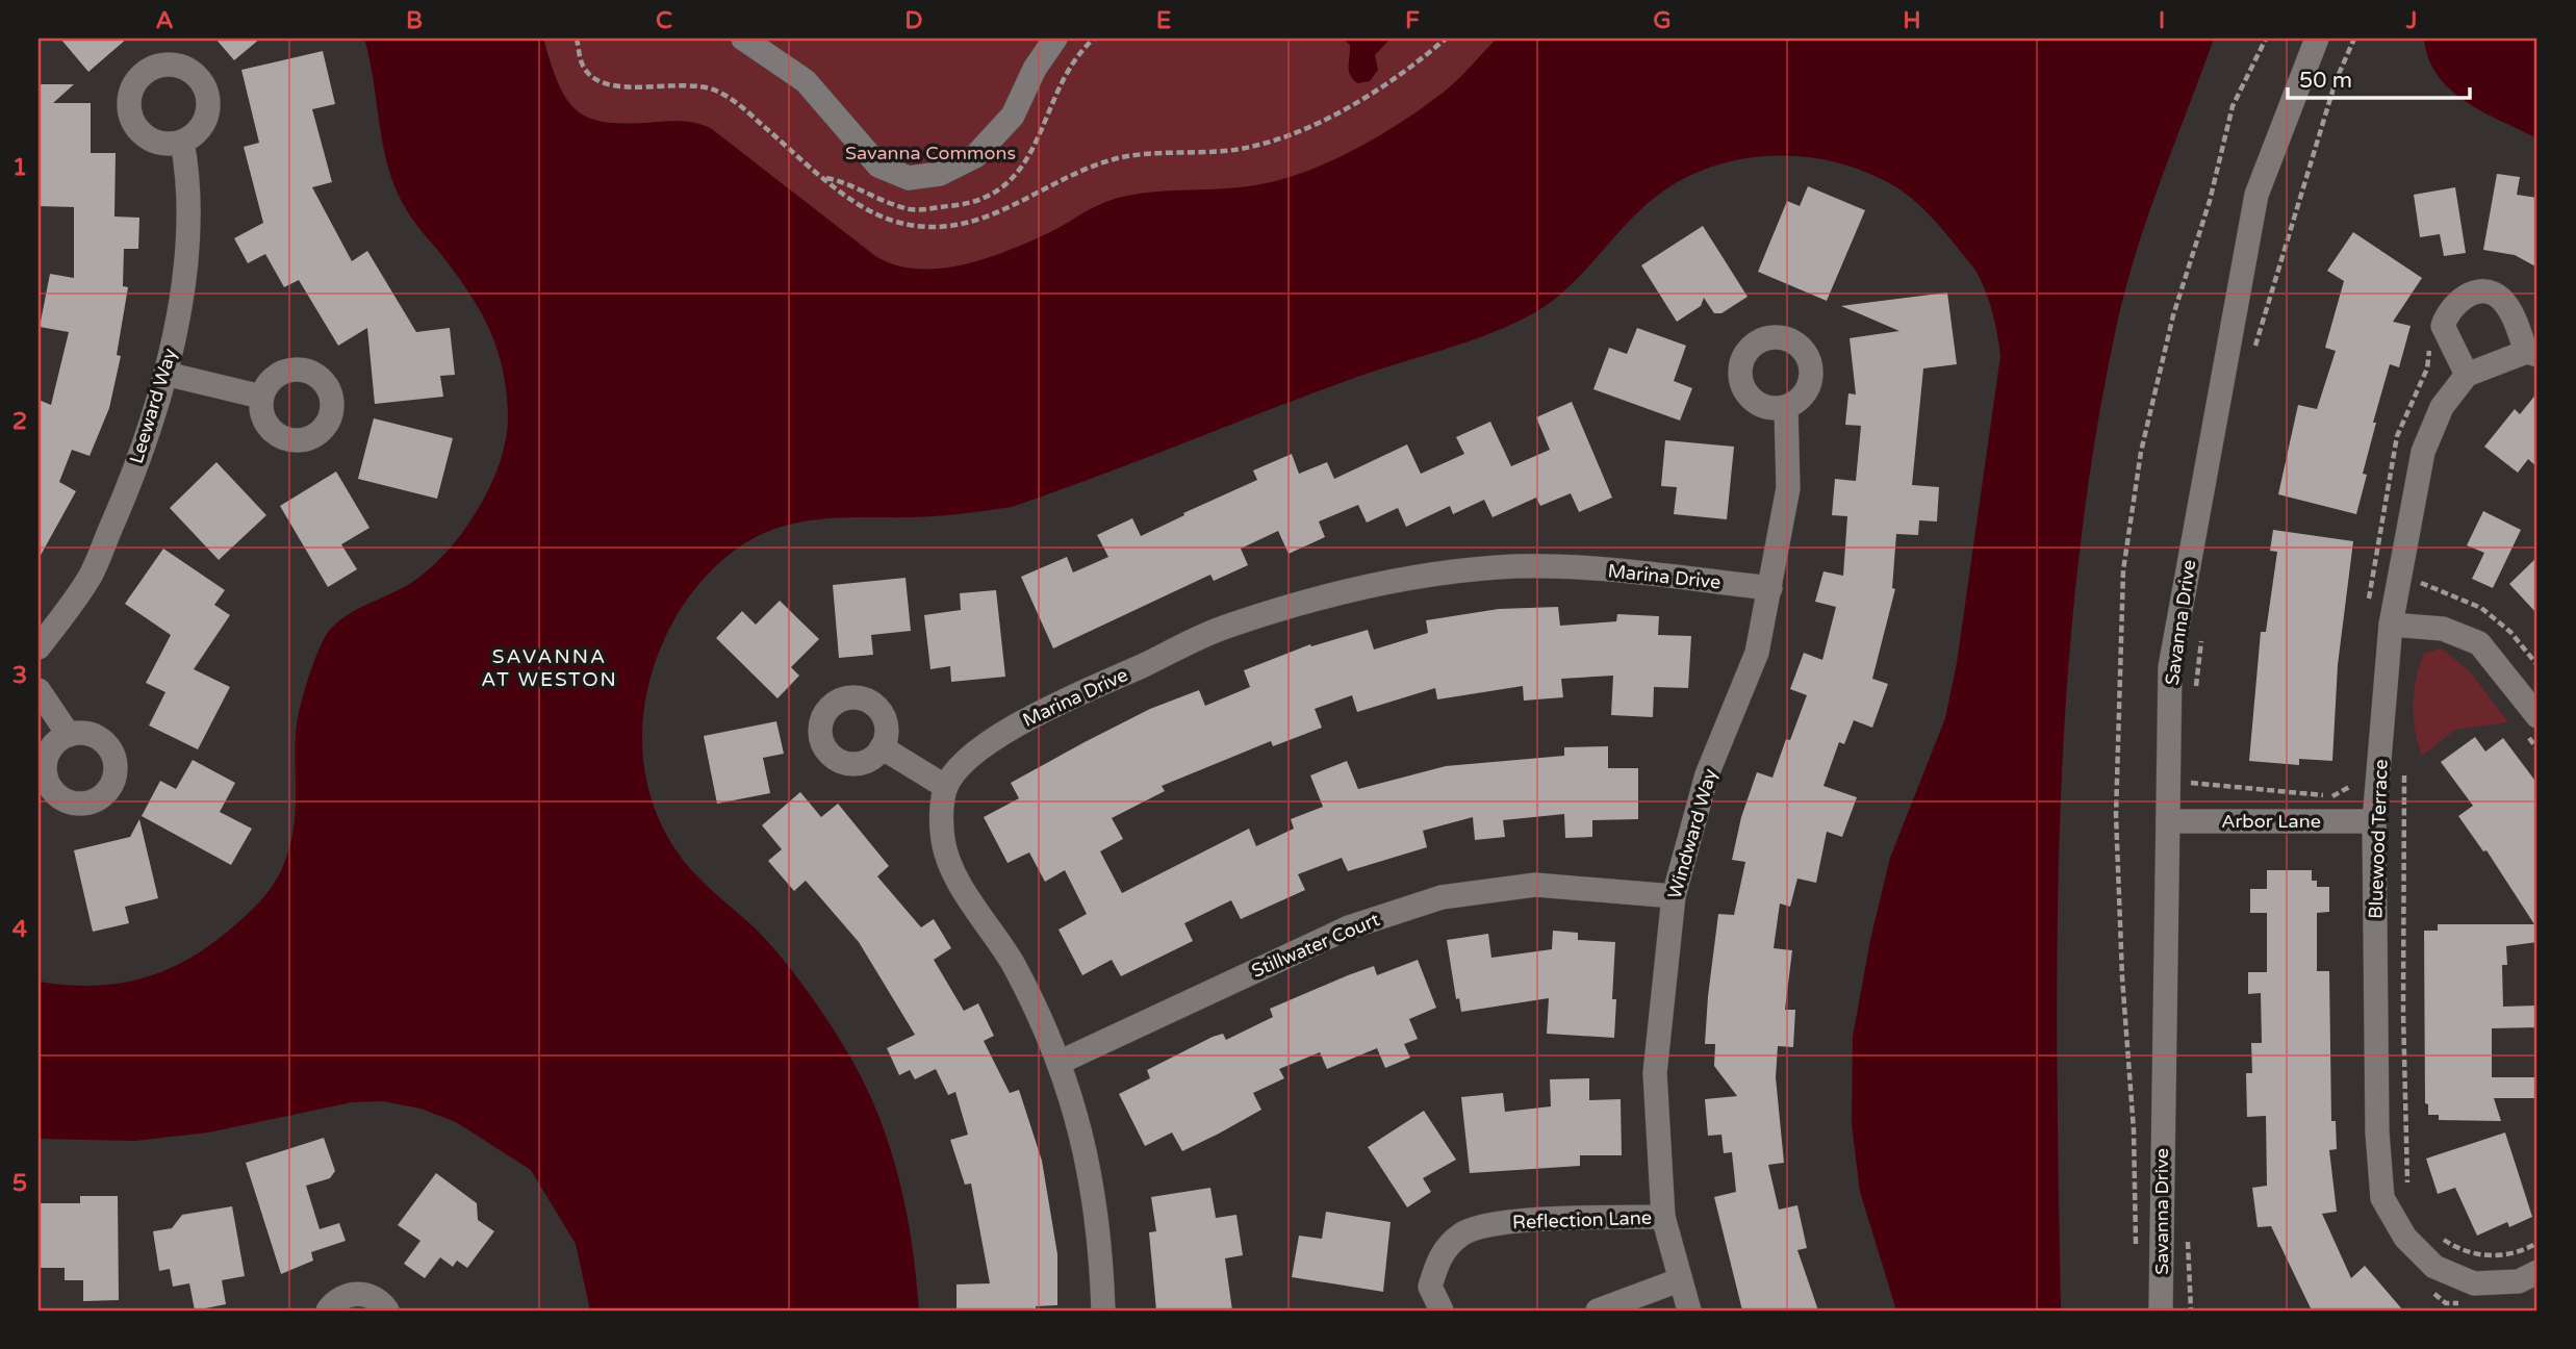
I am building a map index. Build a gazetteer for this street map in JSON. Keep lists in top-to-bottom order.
{
  "streets": {
    "street": [
      "Leeward Way",
      "Marina Drive",
      "Savanna Drive",
      "Arbor Lane",
      "Windward Way",
      "Bluewood Terrace",
      "Stillwater Court",
      "Reflection Lane"
    ]
  },
  "crossings": [
    ["Marina Drive", "Windward Way"],
    ["Savanna Drive", "Arbor Lane"],
    ["Arbor Lane", "Bluewood Terrace"],
    ["Windward Way", "Stillwater Court"],
    ["Windward Way", "Reflection Lane"]
  ],
  "districts": ["SAVANNA AT WESTON"],
  "parks": ["Savanna Commons"],
  "scale_bar": "50 m",
  "grid": {
    "columns": [
      "A",
      "B",
      "C",
      "D",
      "E",
      "F",
      "G",
      "H",
      "I",
      "J"
    ],
    "rows": [
      "1",
      "2",
      "3",
      "4",
      "5"
    ]
  }
}
